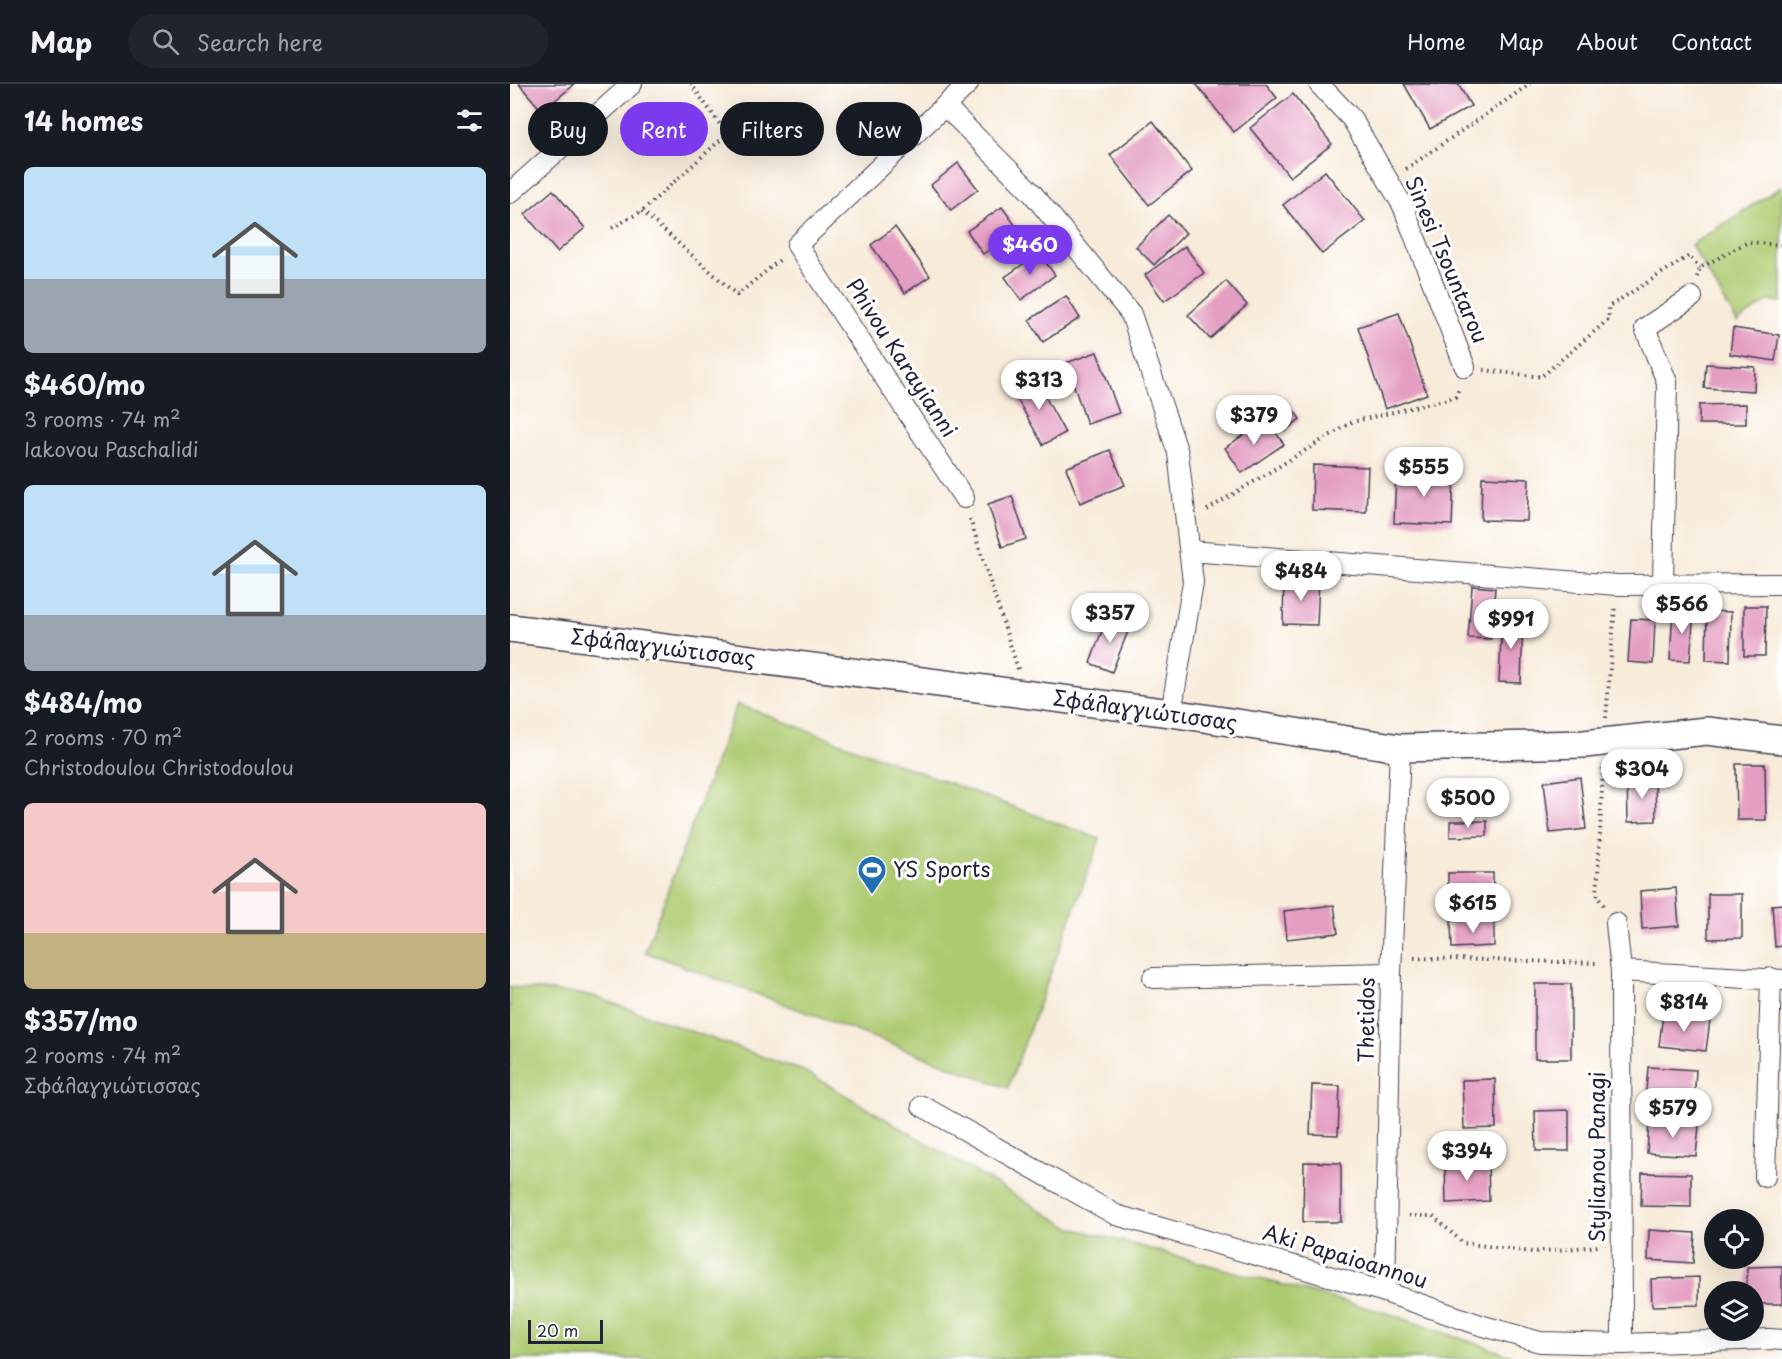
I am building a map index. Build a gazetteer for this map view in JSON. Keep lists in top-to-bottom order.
{
  "streets": {
    "street": [
      "Sinesi Tsountarou",
      "Phivou Karayianni",
      "Σφάλαγγιώτισσας",
      "Thetidos",
      "Stylianou Panagi",
      "Aki Papaioannou"
    ]
  },
  "crossings": [
    ["Σφάλαγγιώτισσας", "Thetidos"],
    ["Thetidos", "Aki Papaioannou"],
    ["Stylianou Panagi", "Aki Papaioannou"]
  ],
  "places": {
    "sports": ["YS Sports"]
  },
  "scale_bar": "20 m",
  "page": {
    "header": "Map",
    "search": "Search here",
    "nav": [
      "Home",
      "Map",
      "About",
      "Contact"
    ],
    "heading": "14 homes",
    "chip": [
      "Buy",
      "Rent",
      "Filters",
      "New"
    ],
    "list": [
      {
        "name": "$460/mo",
        "note": "3 rooms · 74 m² · Iakovou Paschalidi"
      },
      {
        "name": "$484/mo",
        "note": "2 rooms · 70 m² · Christodoulou Christodoulou"
      },
      {
        "name": "$357/mo",
        "note": "2 rooms · 74 m² · Σφάλαγγιώτισσας"
      }
    ],
    "price": [
      "$460",
      "$313",
      "$379",
      "$555",
      "$484",
      "$566",
      "$357",
      "$991",
      "$304",
      "$500",
      "$615",
      "$814",
      "$579",
      "$394"
    ],
    "scale": "20 m"
  }
}
